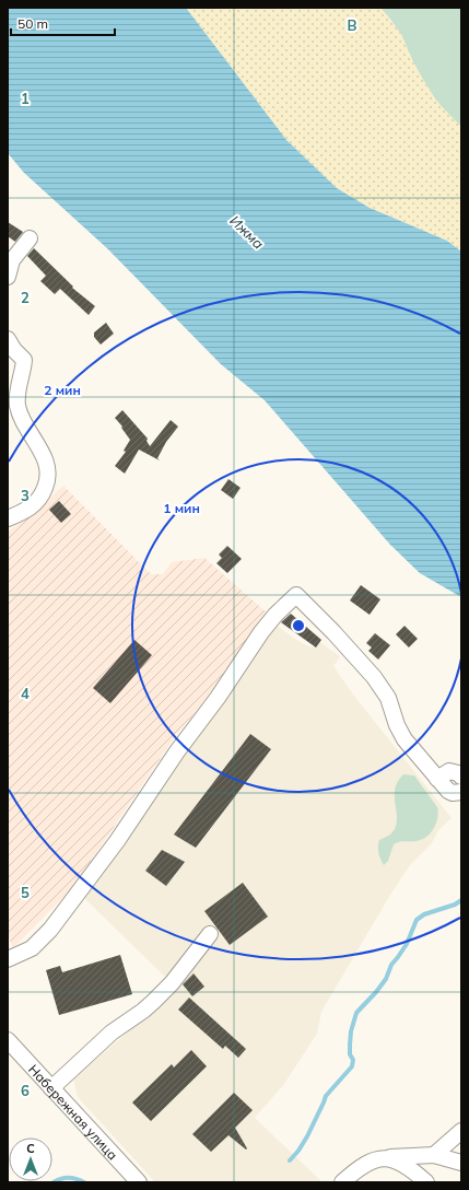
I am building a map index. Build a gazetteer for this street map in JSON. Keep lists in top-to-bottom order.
{
  "streets": {
    "street": ["Набережная улица"]
  },
  "water": ["Ижма"],
  "scale_bar": "50 m",
  "north": "top",
  "grid": {
    "columns": ["B"],
    "rows": [
      "1",
      "2",
      "3",
      "4",
      "5",
      "6"
    ]
  },
  "rings": ["2 мин", "1 мин"]
}
